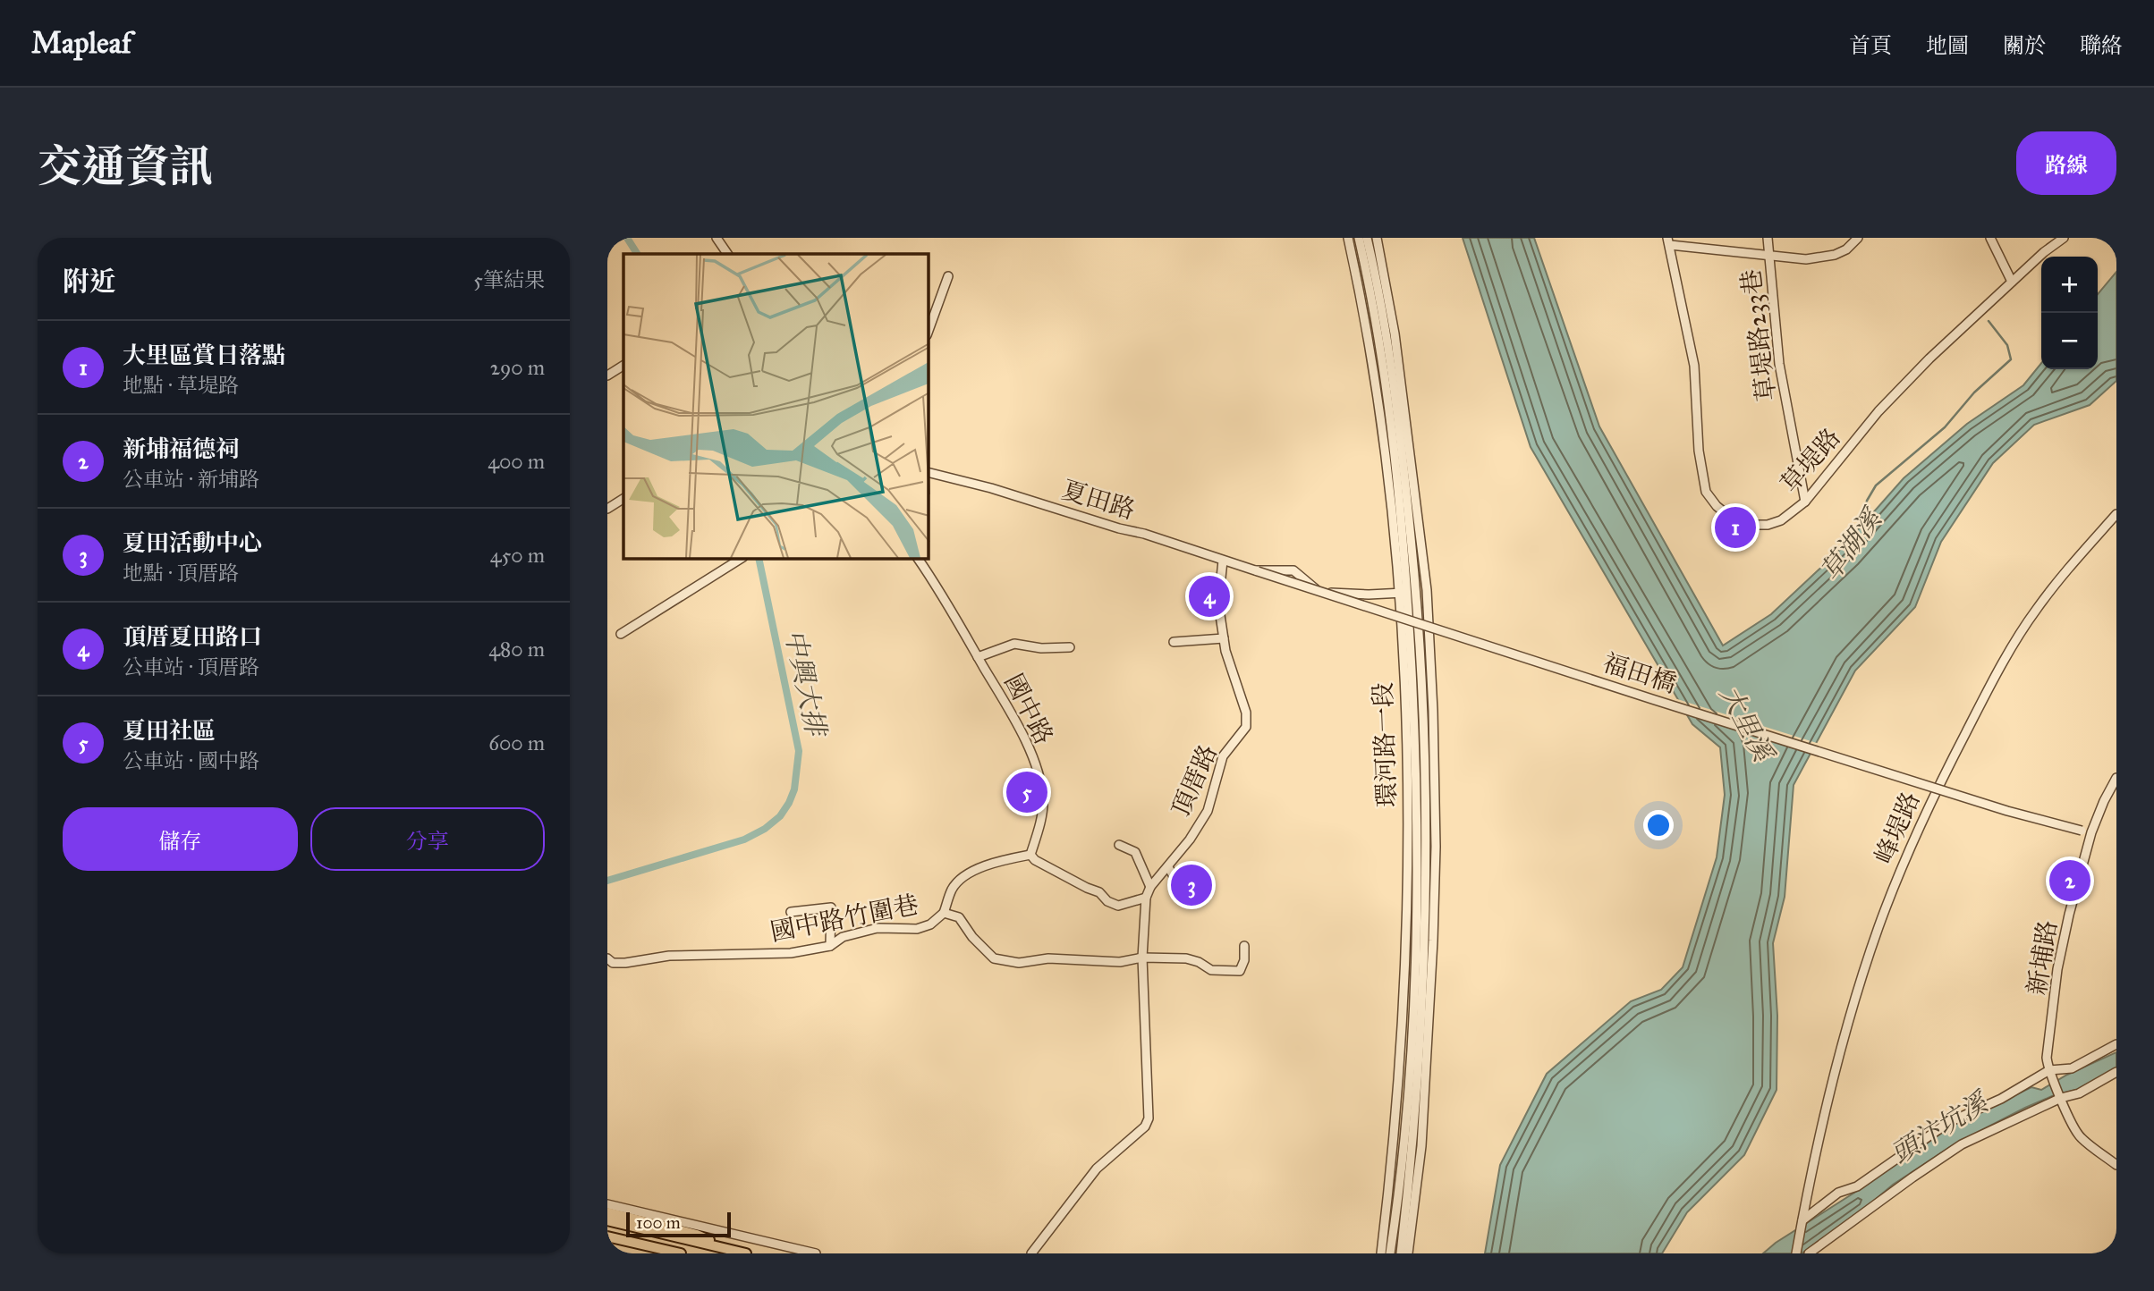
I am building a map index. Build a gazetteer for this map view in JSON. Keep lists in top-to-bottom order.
{
  "streets": {
    "street": [
      "草堤路233巷",
      "草堤路",
      "夏田路",
      "福田橋",
      "國中路",
      "環河路一段",
      "頂厝路",
      "峰堤路",
      "國中路竹圍巷",
      "新埔路"
    ]
  },
  "crossings": [
    ["草堤路233巷", "草堤路"],
    ["夏田路", "福田橋"],
    ["夏田路", "頂厝路"],
    ["福田橋", "新埔路"]
  ],
  "water": [
    "草湖溪",
    "中興大排",
    "大里溪",
    "頭汴坑溪"
  ],
  "scale_bar": "100 m",
  "page": {
    "header": "Mapleaf",
    "nav": [
      "首頁",
      "地圖",
      "關於",
      "聯絡"
    ],
    "title": "交通資訊",
    "buttons": [
      "路線",
      ["儲存", "分享"]
    ],
    "heading": ["附近", "5筆結果"],
    "map_buttons": ["+", "−"],
    "list": [
      {
        "mark": "1",
        "name": "大里區賞日落點",
        "note": "地點 · 草堤路",
        "value": "290 m"
      },
      {
        "mark": "2",
        "name": "新埔福德祠",
        "note": "公車站 · 新埔路",
        "value": "400 m"
      },
      {
        "mark": "3",
        "name": "夏田活動中心",
        "note": "地點 · 頂厝路",
        "value": "450 m"
      },
      {
        "mark": "4",
        "name": "頂厝夏田路口",
        "note": "公車站 · 頂厝路",
        "value": "480 m"
      },
      {
        "mark": "5",
        "name": "夏田社區",
        "note": "公車站 · 國中路",
        "value": "600 m"
      }
    ],
    "pins": [
      "1",
      "4",
      "5",
      "2",
      "3"
    ],
    "scale": "100 m"
  }
}
